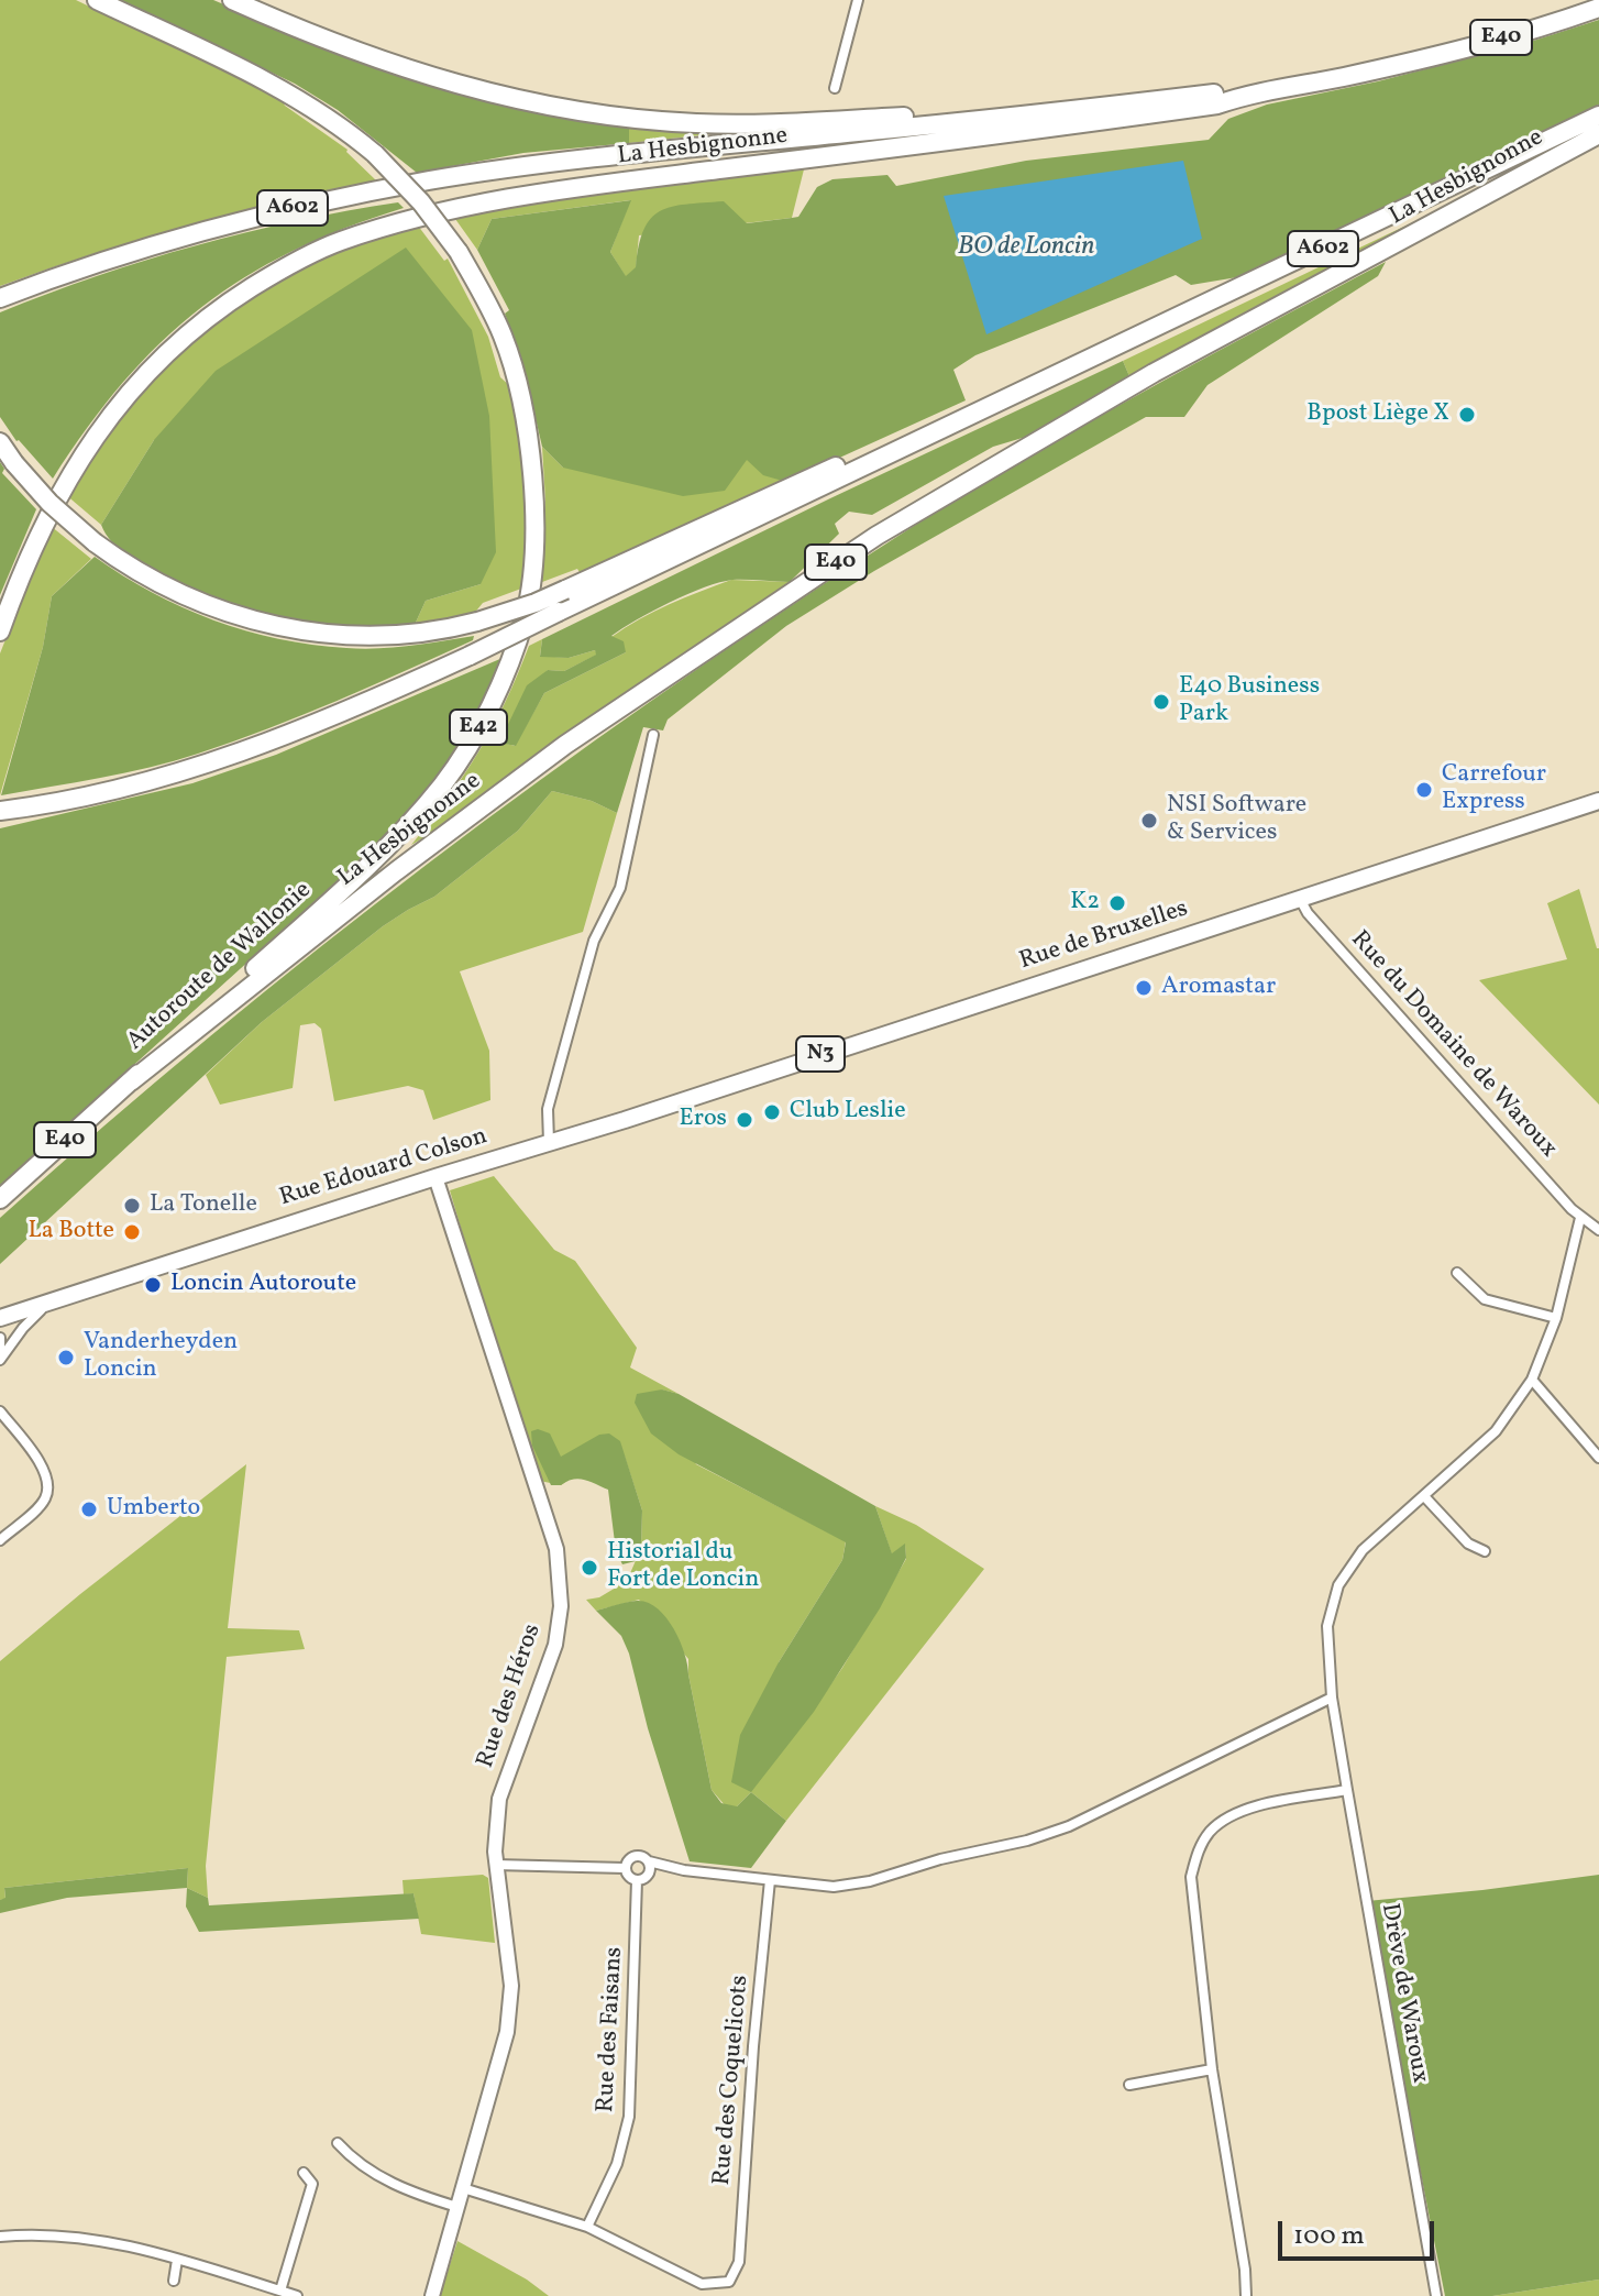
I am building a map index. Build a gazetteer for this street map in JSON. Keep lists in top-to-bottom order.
{
  "streets": {
    "highway": [
      "E40",
      "La Hesbignonne",
      "A602",
      "E42",
      "Autoroute de Wallonie"
    ],
    "main road": ["Rue de Bruxelles", "N3", "Rue Edouard Colson"],
    "street": [
      "Rue du Domaine de Waroux",
      "Rue des Héros",
      "Drève de Waroux",
      "Rue des Faisans",
      "Rue des Coquelicots"
    ]
  },
  "crossings": [
    ["E40", "La Hesbignonne"],
    ["E40", "Autoroute de Wallonie"],
    ["La Hesbignonne", "Autoroute de Wallonie"],
    ["Rue de Bruxelles", "Rue du Domaine de Waroux"],
    ["Rue de Bruxelles", "Rue Edouard Colson"],
    ["Rue Edouard Colson", "Rue des Héros"],
    ["Rue des Faisans", "Rue des Coquelicots"]
  ],
  "water": ["BO de Loncin"],
  "places": [
    "Bpost Liège X",
    "E40 Business Park",
    "Carrefour Express",
    "NSI Software & Services",
    "K2",
    "Aromastar",
    "Club Leslie",
    "Eros",
    "La Tonelle",
    "La Botte",
    "Loncin Autoroute",
    "Vanderheyden Loncin",
    "Umberto",
    "Historial du Fort de Loncin"
  ],
  "scale_bar": "100 m"
}
